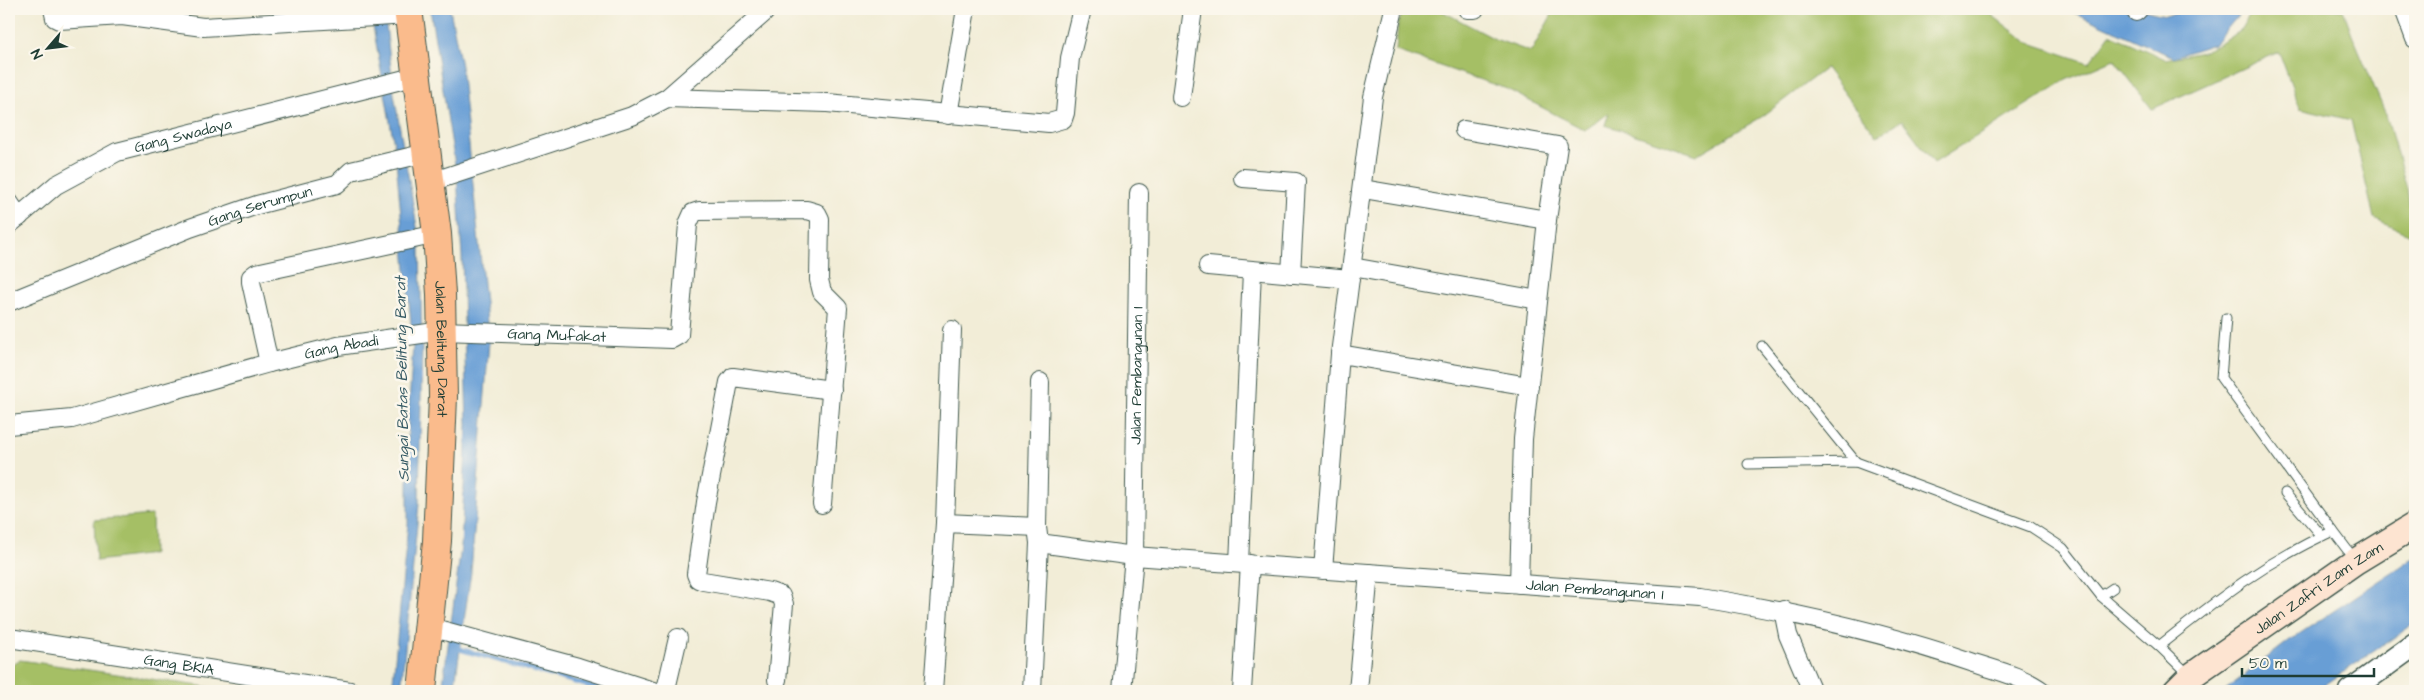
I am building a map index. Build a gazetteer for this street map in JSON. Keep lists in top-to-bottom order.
{
  "streets": {
    "main road": ["Jalan Belitung Darat", "Jalan Zafri Zam Zam"],
    "street": [
      "Gang Swadaya",
      "Gang Serumpun",
      "Gang Mufakat",
      "Gang Abadi",
      "Jalan Pembangunan I",
      "Gang BKIA"
    ]
  },
  "crossings": [
    ["Gang Swadaya", "Jalan Belitung Darat"],
    ["Gang Serumpun", "Jalan Belitung Darat"],
    ["Gang Mufakat", "Gang Abadi"],
    ["Gang Mufakat", "Jalan Belitung Darat"],
    ["Gang Abadi", "Jalan Belitung Darat"]
  ],
  "water": ["Sungai Batas Belitung Barat"],
  "scale_bar": "50 m",
  "north": "bottom left"
}
